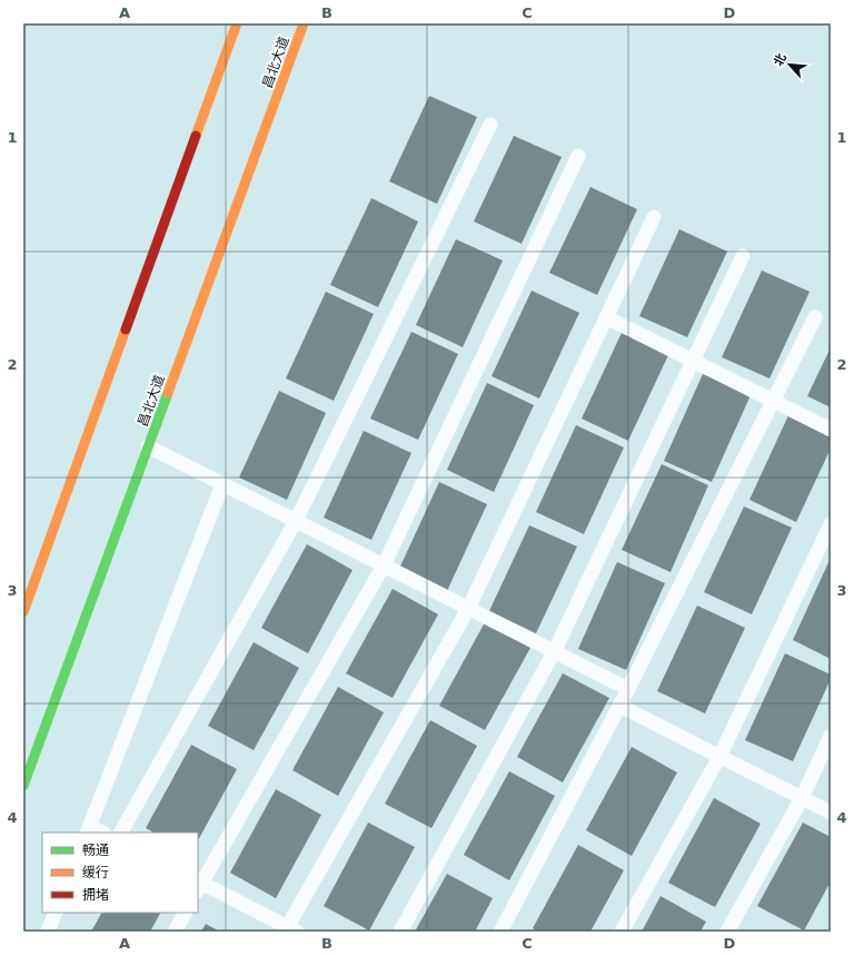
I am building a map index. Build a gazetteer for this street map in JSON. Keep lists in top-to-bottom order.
{
  "streets": {
    "street": ["昌北大道"]
  },
  "legend": ["畅通", "缓行", "拥堵"],
  "north": "top left",
  "grid": {
    "columns": [
      "A",
      "B",
      "C",
      "D"
    ],
    "rows": [
      "1",
      "2",
      "3",
      "4"
    ]
  }
}
